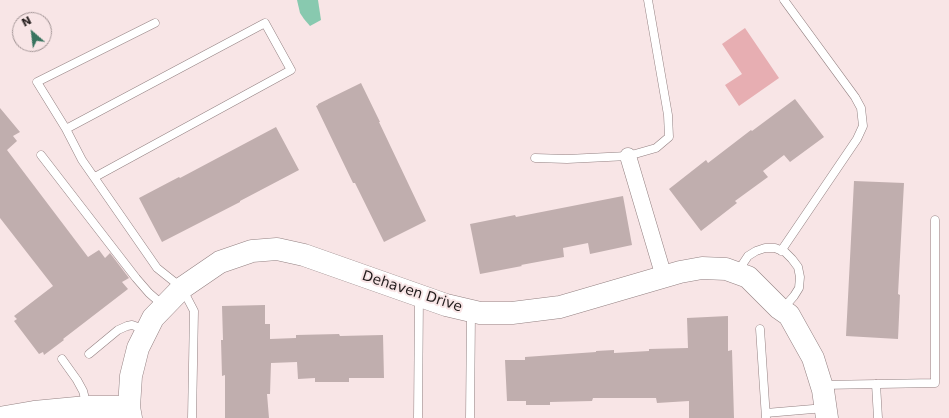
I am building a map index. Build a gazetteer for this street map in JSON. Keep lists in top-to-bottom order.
{
  "streets": {
    "street": ["Dehaven Drive"]
  },
  "north": "top left"
}
